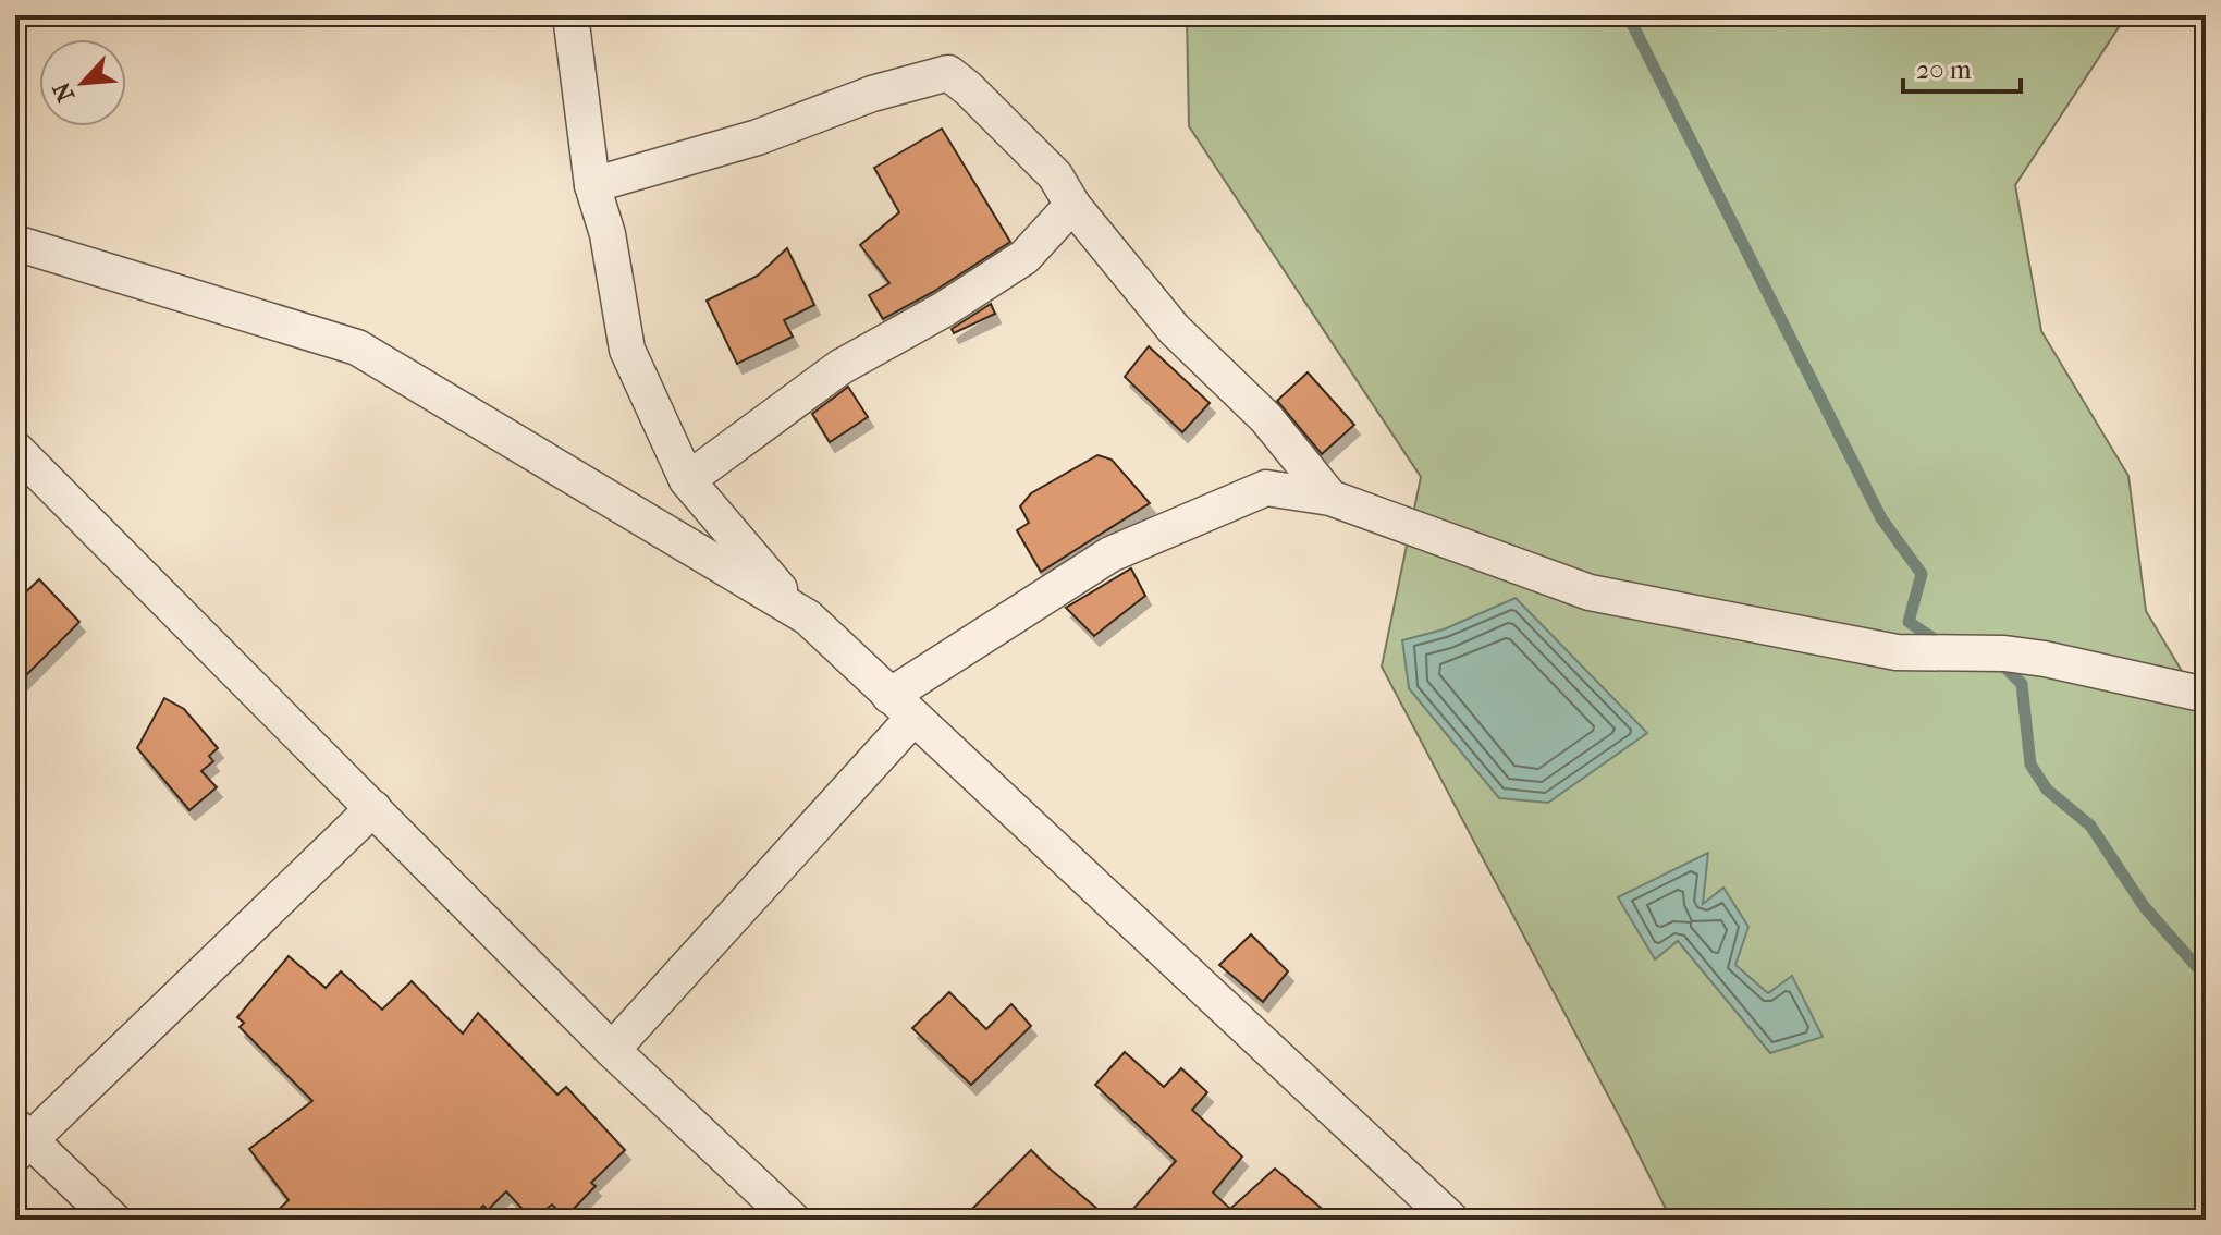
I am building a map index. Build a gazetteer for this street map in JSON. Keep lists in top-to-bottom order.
{
  "scale_bar": "20 m",
  "north": "bottom left"
}
